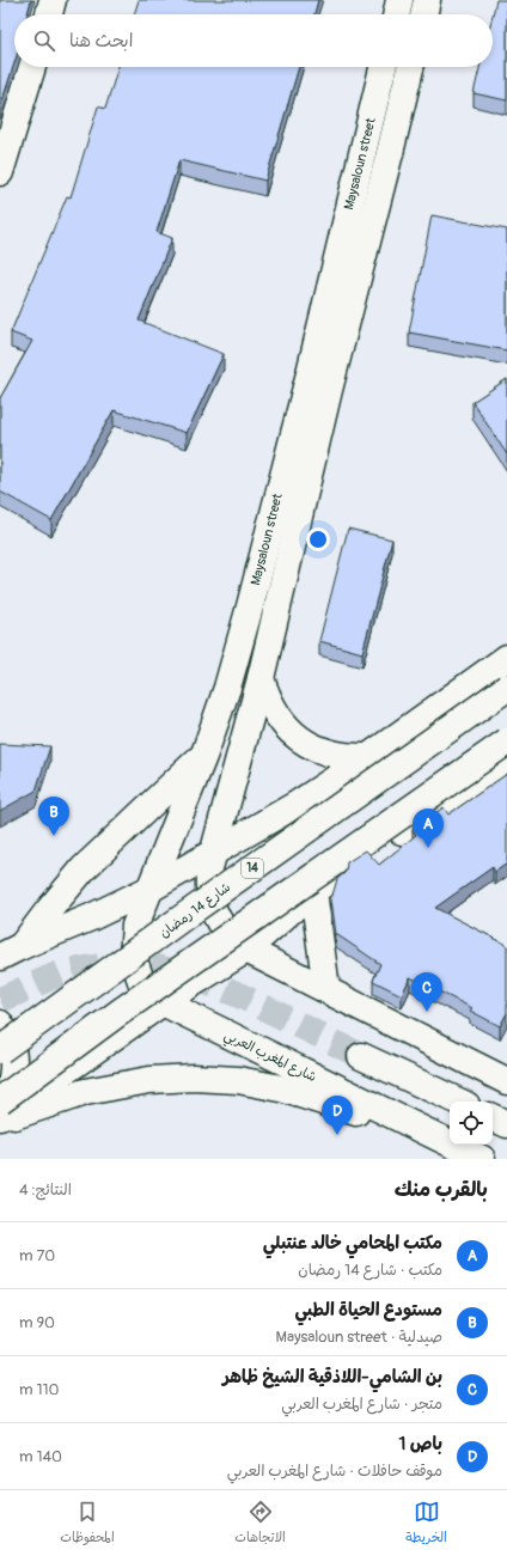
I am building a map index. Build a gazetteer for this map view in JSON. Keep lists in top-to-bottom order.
{
  "streets": {
    "main road": [
      "Maysaloun street",
      "14",
      "شارع 14 رمضان",
      "شارع المغرب العربي"
    ]
  },
  "crossings": [
    ["Maysaloun street", "شارع المغرب العربي"]
  ],
  "page": {
    "search": "ابحث هنا",
    "pins": [
      "B",
      "A",
      "C",
      "D"
    ],
    "heading": ["بالقرب منك", "النتائج: 4"],
    "list": [
      {
        "mark": "A",
        "name": "مكتب المحامي خالد عنتبلي",
        "note": "مكتب · شارع 14 رمضان",
        "value": "70 m"
      },
      {
        "mark": "B",
        "name": "مستودع الحياة الطبي",
        "note": "صيدلية · Maysaloun street",
        "value": "90 m"
      },
      {
        "mark": "C",
        "name": "بن الشامي-اللاذقية الشيخ ظاهر",
        "note": "متجر · شارع المغرب العربي",
        "value": "110 m"
      },
      {
        "mark": "D",
        "name": "باص 1",
        "note": "موقف حافلات · شارع المغرب العربي",
        "value": "140 m"
      }
    ],
    "nav": ["الخريطة", "الاتجاهات", "المحفوظات"]
  }
}
